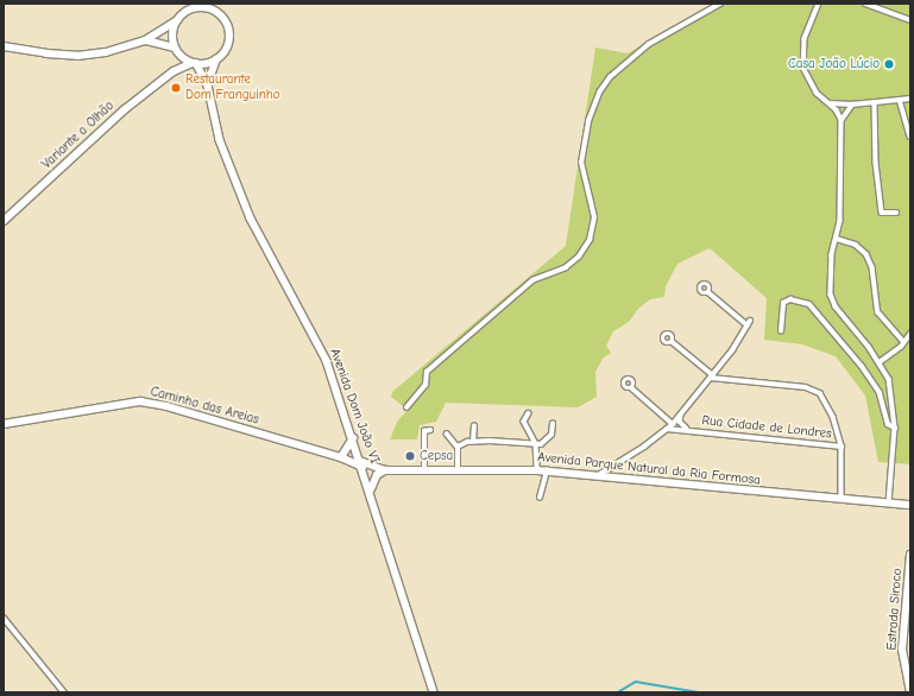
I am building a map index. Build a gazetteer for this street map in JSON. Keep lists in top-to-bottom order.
{
  "streets": {
    "main road": ["Variante a Olhão"],
    "street": [
      "Caminho das Areias",
      "Avenida Dom João VI",
      "Rua Cidade de Londres",
      "Avenida Parque Natural da Ria Formosa",
      "Estrada Siroco"
    ]
  },
  "crossings": [
    ["Variante a Olhão", "Avenida Dom João VI"],
    ["Caminho das Areias", "Avenida Dom João VI"],
    ["Caminho das Areias", "Avenida Parque Natural da Ria Formosa"]
  ],
  "places": ["Casa João Lúcio", "Restaurante Dom Franguinho", "Cepsa"]
}
